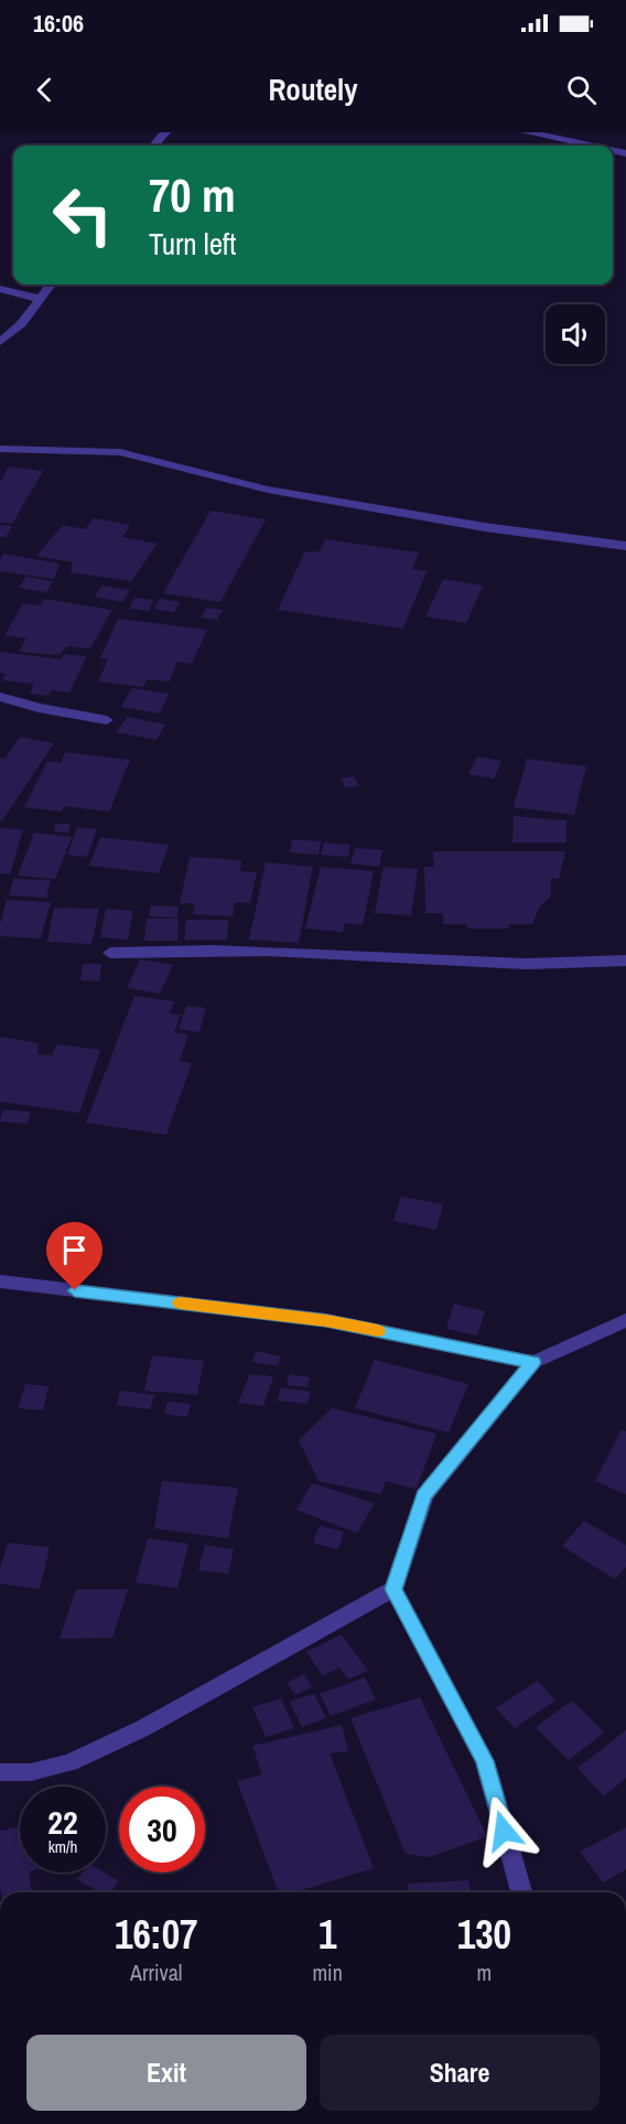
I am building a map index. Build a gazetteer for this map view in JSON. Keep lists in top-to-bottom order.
{
  "page": {
    "status": "16:06",
    "header": "Routely",
    "turn": ["70 m", "Turn left"],
    "speed": "22 km/h",
    "limit": "30",
    "eta": [
      "16:07",
      "Arrival",
      "1",
      "min",
      "130",
      "m"
    ],
    "buttons": ["Exit", "Share"]
  }
}
